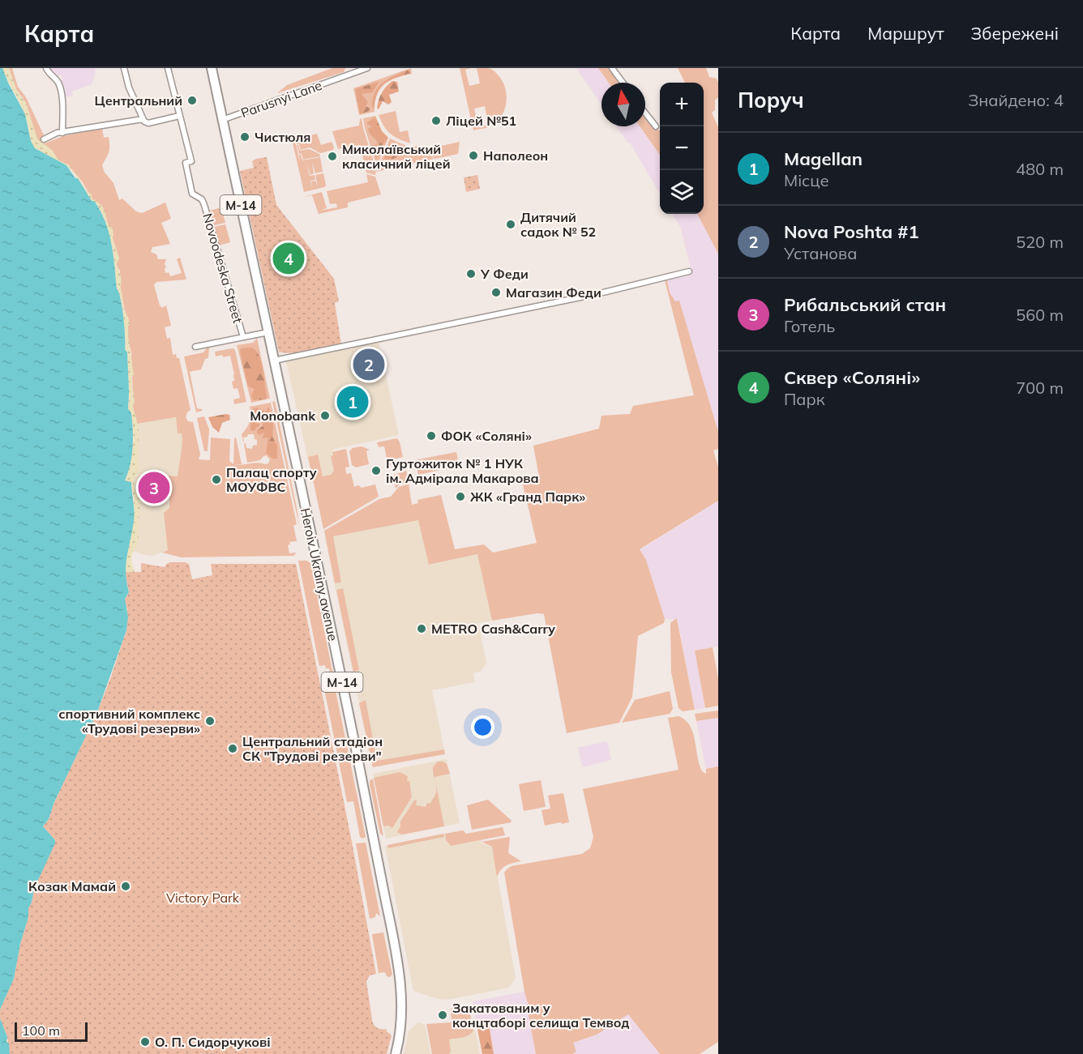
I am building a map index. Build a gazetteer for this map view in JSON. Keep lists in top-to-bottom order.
{
  "streets": {
    "highway": ["М-14", "Heroiv Ukrainy avenue"],
    "street": ["Parusnyi Lane", "Novoodeska Street"]
  },
  "crossings": [
    ["Parusnyi Lane", "Heroiv Ukrainy avenue"]
  ],
  "parks": ["Victory Park"],
  "places": [
    "Центральний",
    "Ліцей №51",
    "Чистюля",
    "Наполеон",
    "Миколаївський класичний ліцей",
    "Дитячий садок № 52",
    "У Феди",
    "Магазин Феди",
    "Monobank",
    "ФОК «Соляні»",
    "Гуртожиток № 1 НУК ім. Адмірала Макарова",
    "Палац спорту МОУФВС",
    "ЖК «Гранд Парк»",
    "METRO Cash&Carry",
    "спортивний комплекс «Трудові резерви»",
    "Центральний стадіон СК \"Трудові резерви\"",
    "Козак Мамай",
    "Закатованим у концтаборі селища Темвод",
    "О. П. Сидорчукові"
  ],
  "scale_bar": "100 m",
  "north": "top",
  "page": {
    "header": "Карта",
    "nav": ["Карта", "Маршрут", "Збережені"],
    "heading": ["Поруч", "Знайдено: 4"],
    "map_buttons": ["+", "−"],
    "list": [
      {
        "mark": "1",
        "name": "Magellan",
        "note": "Місце",
        "value": "480 m"
      },
      {
        "mark": "2",
        "name": "Nova Poshta #1",
        "note": "Установа",
        "value": "520 m"
      },
      {
        "mark": "3",
        "name": "Рибальський стан",
        "note": "Готель",
        "value": "560 m"
      },
      {
        "mark": "4",
        "name": "Сквер «Соляні»",
        "note": "Парк",
        "value": "700 m"
      }
    ],
    "pins": [
      "4",
      "2",
      "1",
      "3"
    ],
    "scale": "100 m"
  }
}
